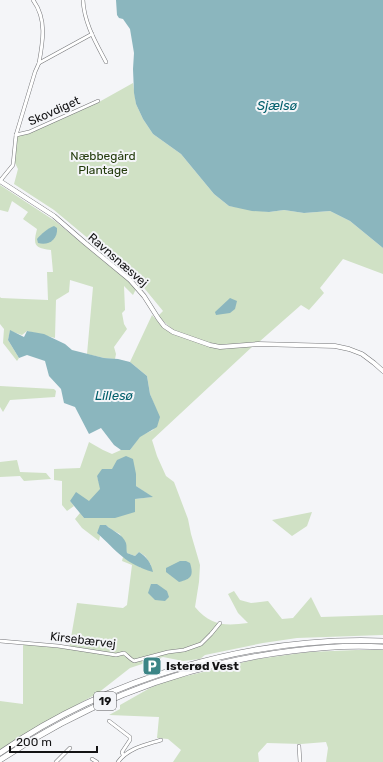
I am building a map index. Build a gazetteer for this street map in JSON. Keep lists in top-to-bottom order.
{
  "streets": {
    "highway": ["19"],
    "main road": ["Ravnsnæsvej"],
    "street": ["Skovdiget", "Kirsebærvej"]
  },
  "water": ["Sjælsø", "Lillesø"],
  "parks": ["Næbbegård Plantage"],
  "places": {
    "parking": ["Isterød Vest"]
  },
  "scale_bar": "200 m"
}
